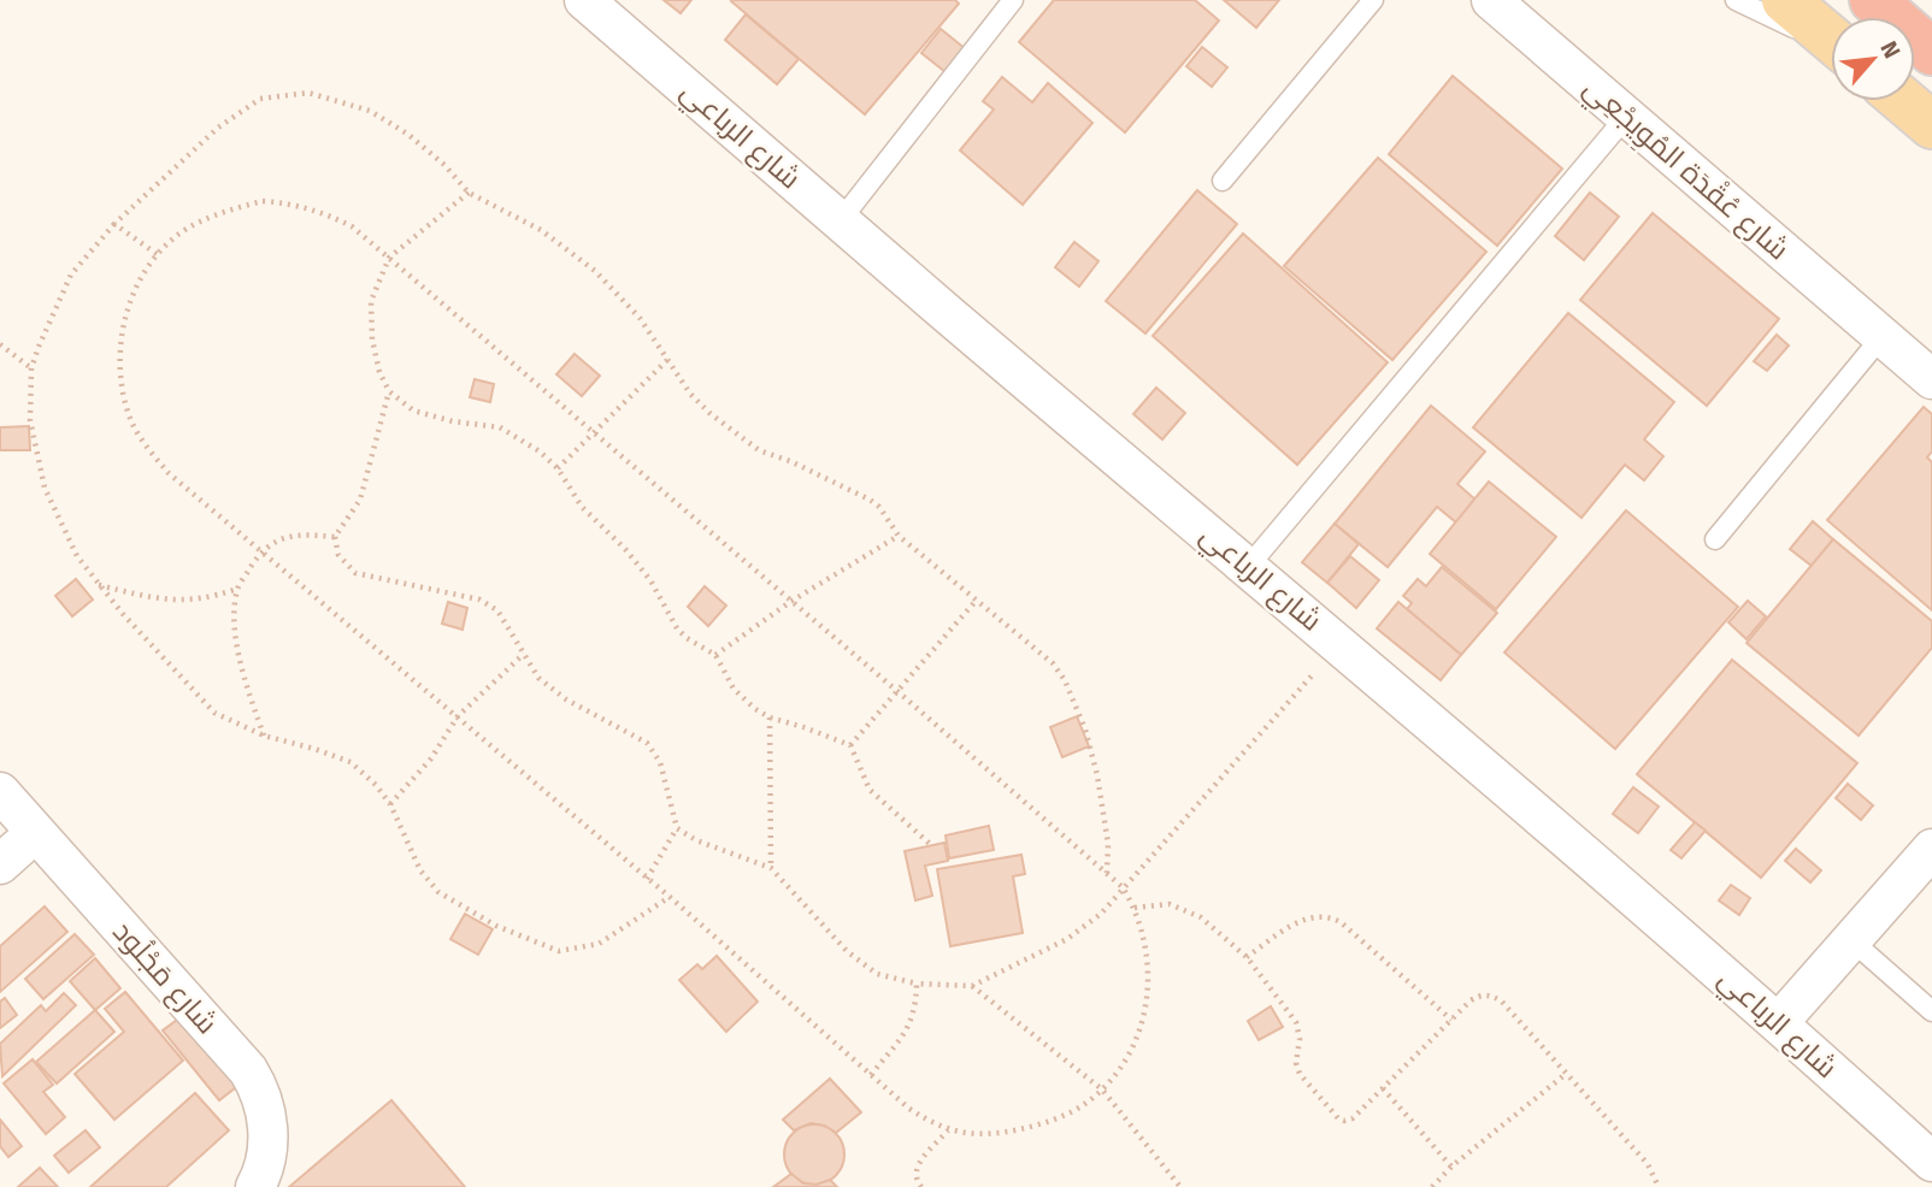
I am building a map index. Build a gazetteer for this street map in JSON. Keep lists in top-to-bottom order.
{
  "streets": {
    "street": ["شارع الرباعي", "شارع عُقْدَة المُوِيجْعِي", "شارع مَجْلُود"]
  },
  "north": "top right"
}
